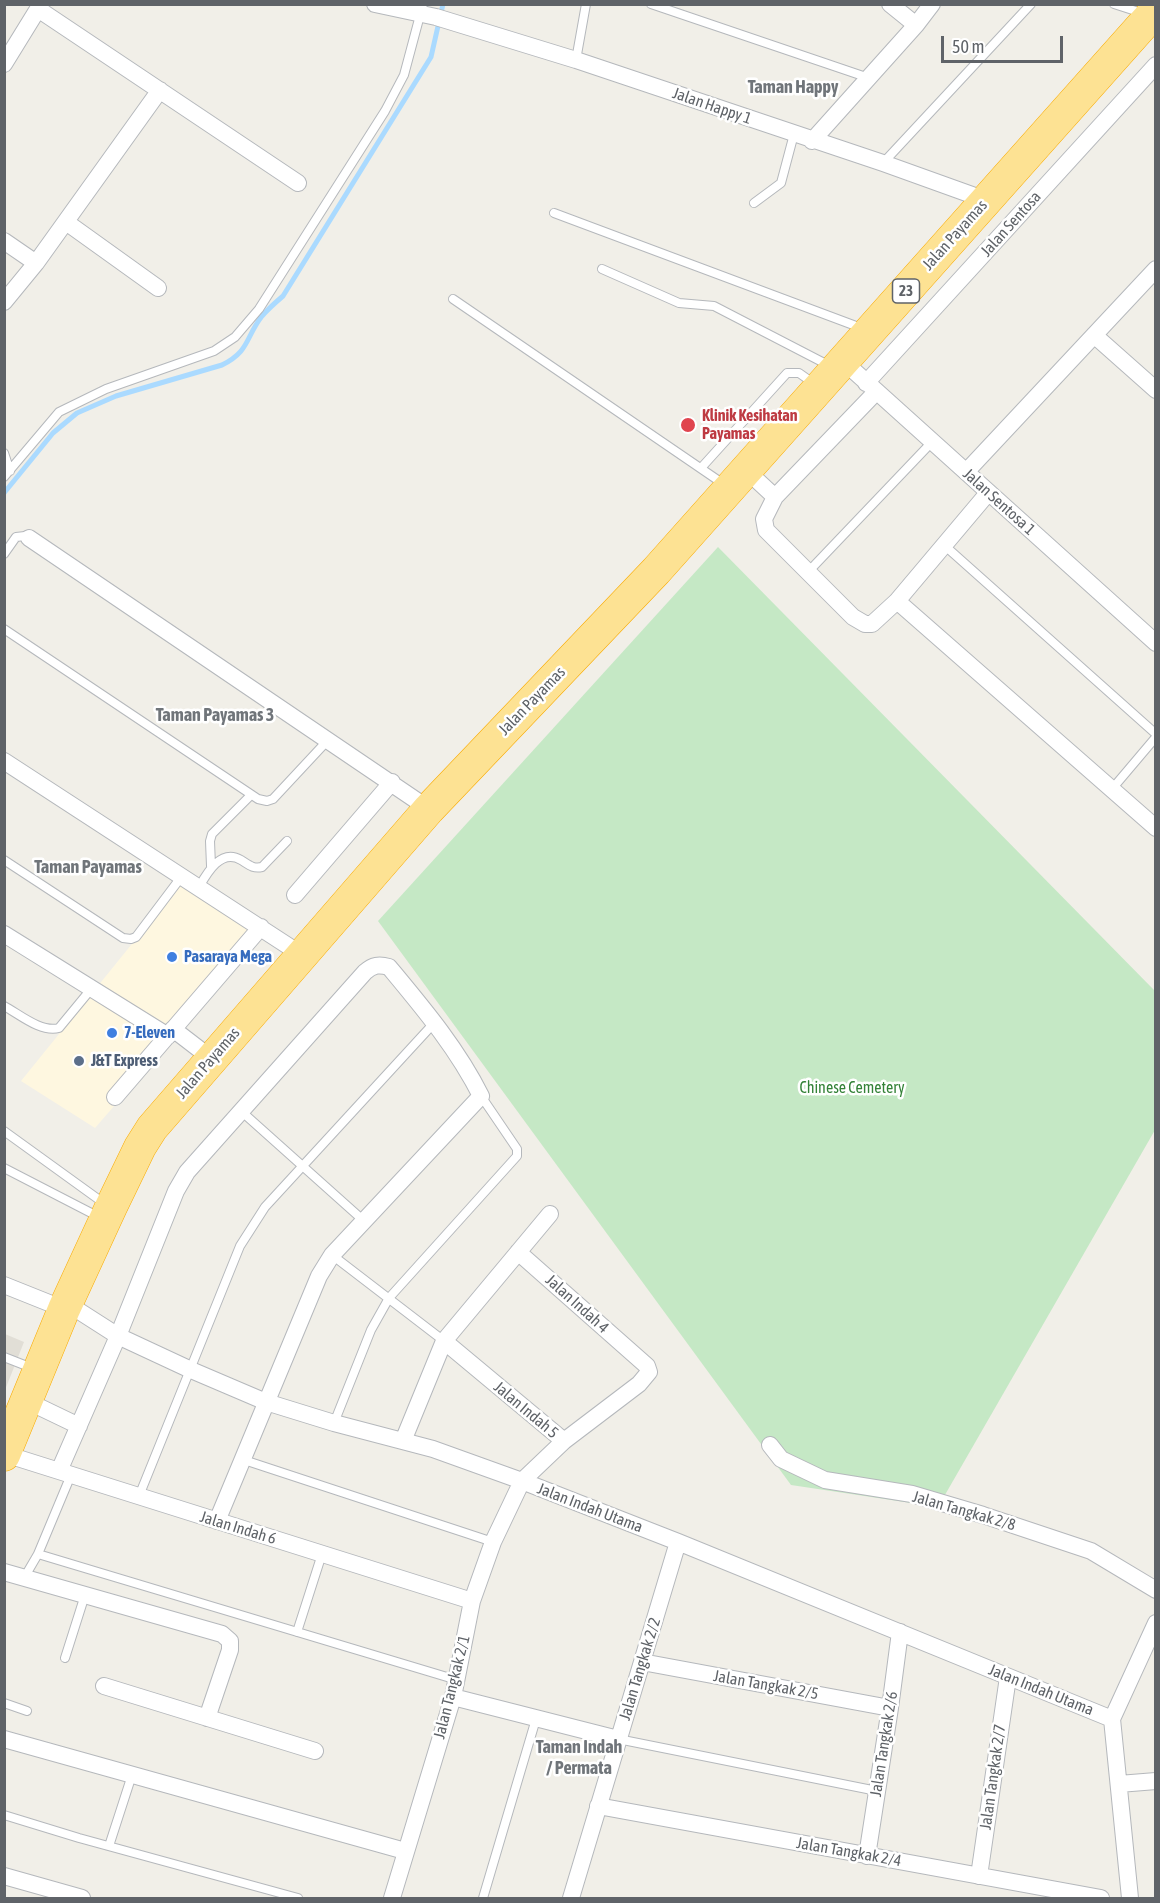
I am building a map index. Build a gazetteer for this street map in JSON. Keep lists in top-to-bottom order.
{
  "streets": {
    "highway": ["Jalan Payamas", "23"],
    "street": [
      "Jalan Happy 1",
      "Jalan Sentosa",
      "Jalan Sentosa 1",
      "Jalan Indah 4",
      "Jalan Indah 5",
      "Jalan Indah Utama",
      "Jalan Tangkak 2/8",
      "Jalan Indah 6",
      "Jalan Tangkak 2/2",
      "Jalan Tangkak 2/5",
      "Jalan Tangkak 2/1",
      "Jalan Tangkak 2/6",
      "Jalan Tangkak 2/7",
      "Jalan Tangkak 2/4"
    ]
  },
  "crossings": [
    ["Jalan Happy 1", "Jalan Payamas"],
    ["Jalan Sentosa", "Jalan Sentosa 1"],
    ["Jalan Payamas", "Jalan Sentosa 1"],
    ["Jalan Payamas", "Jalan Indah Utama"],
    ["Jalan Payamas", "Jalan Indah 6"],
    ["Jalan Indah 4", "Jalan Indah 5"],
    ["Jalan Indah 5", "Jalan Indah Utama"],
    ["Jalan Indah 5", "Jalan Tangkak 2/1"],
    ["Jalan Indah Utama", "Jalan Tangkak 2/2"],
    ["Jalan Indah Utama", "Jalan Tangkak 2/1"],
    ["Jalan Indah Utama", "Jalan Tangkak 2/6"],
    ["Jalan Indah Utama", "Jalan Tangkak 2/7"],
    ["Jalan Indah 6", "Jalan Tangkak 2/1"],
    ["Jalan Tangkak 2/2", "Jalan Tangkak 2/5"],
    ["Jalan Tangkak 2/2", "Jalan Tangkak 2/4"],
    ["Jalan Tangkak 2/5", "Jalan Tangkak 2/6"],
    ["Jalan Tangkak 2/6", "Jalan Tangkak 2/4"],
    ["Jalan Tangkak 2/7", "Jalan Tangkak 2/4"]
  ],
  "districts": [
    "Taman Happy",
    "Taman Payamas 3",
    "Taman Payamas",
    "Taman Indah / Permata"
  ],
  "parks": ["Chinese Cemetery"],
  "places": [
    "Klinik Kesihatan Payamas",
    "Pasaraya Mega",
    "7-Eleven",
    "J&T Express"
  ],
  "scale_bar": "50 m"
}
